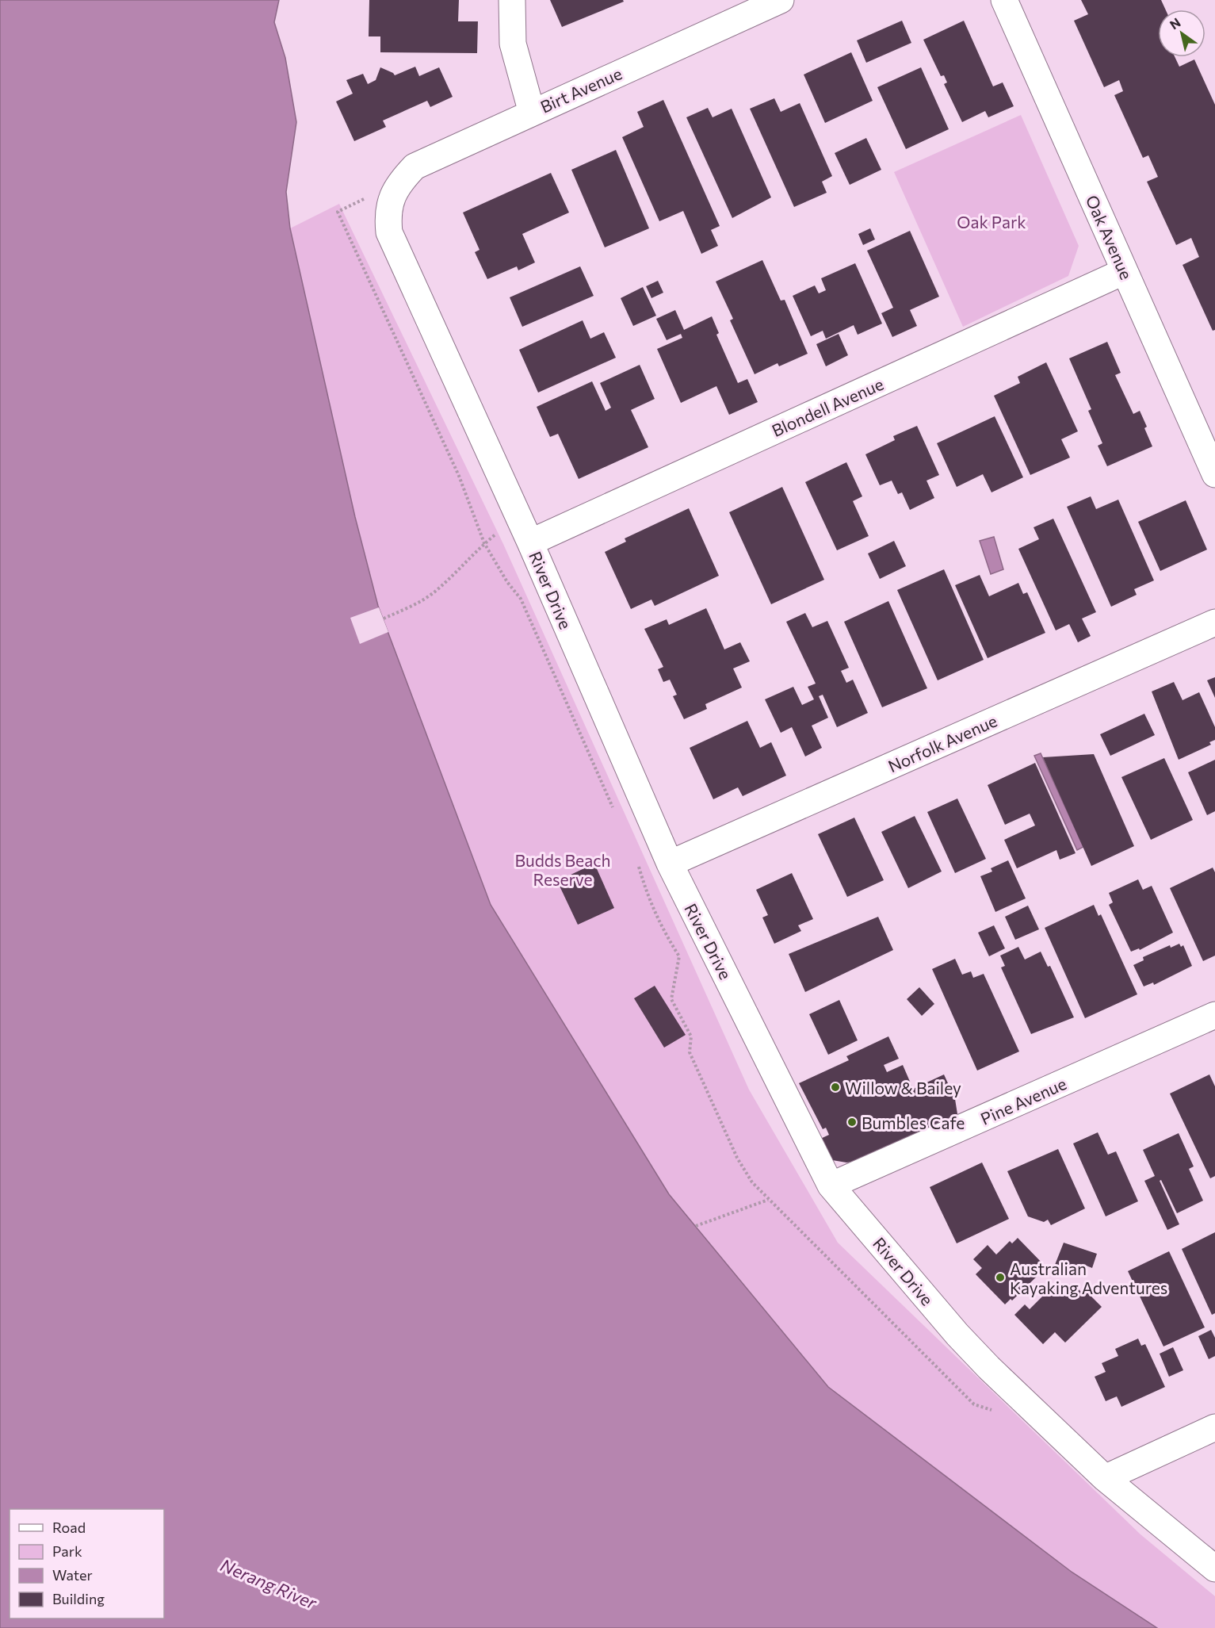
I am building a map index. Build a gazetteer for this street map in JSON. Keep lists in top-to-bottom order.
{
  "streets": {
    "street": [
      "Birt Avenue",
      "Oak Avenue",
      "Blondell Avenue",
      "River Drive",
      "Norfolk Avenue",
      "Pine Avenue"
    ]
  },
  "crossings": [
    ["Birt Avenue", "River Drive"],
    ["Oak Avenue", "Blondell Avenue"],
    ["Blondell Avenue", "River Drive"],
    ["River Drive", "Norfolk Avenue"],
    ["River Drive", "Pine Avenue"]
  ],
  "water": ["Nerang River"],
  "parks": ["Oak Park", "Budds Beach Reserve"],
  "places": ["Willow & Bailey", "Bumbles Cafe", "Australian Kayaking Adventures"],
  "legend": [
    "Road",
    "Park",
    "Water",
    "Building"
  ],
  "north": "top left"
}
